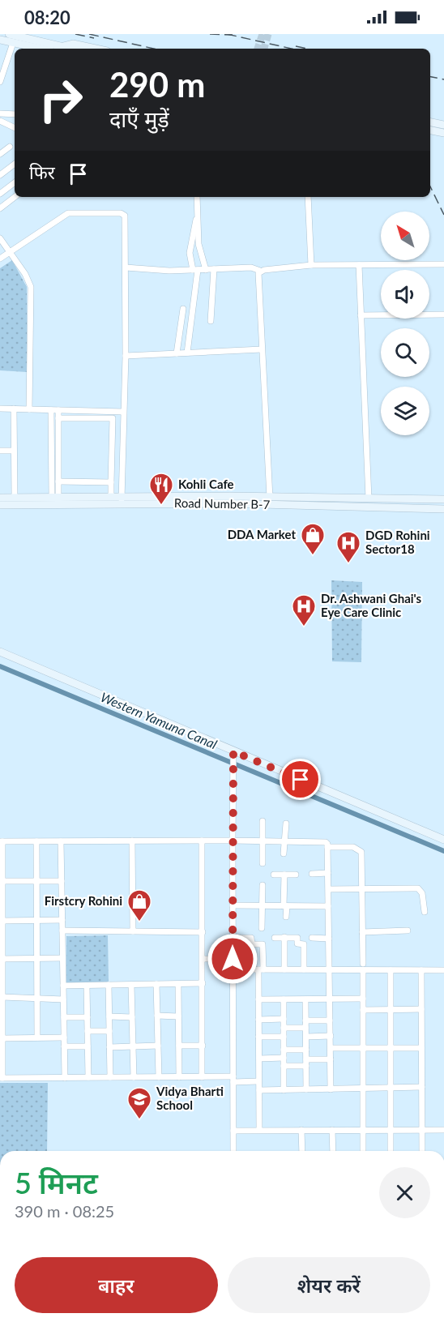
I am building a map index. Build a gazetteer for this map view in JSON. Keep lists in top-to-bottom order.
{
  "streets": {
    "street": ["Road Number B-7"]
  },
  "water": ["Western Yamuna Canal"],
  "places": {
    "restaurant": ["Kohli Cafe"],
    "shop": ["DDA Market", "Firstcry Rohini"],
    "hospital": ["DGD Rohini Sector18", "Dr. Ashwani Ghai's Eye Care Clinic"],
    "school or university": ["Vidya Bharti School"]
  },
  "north": "top left",
  "page": {
    "status": "08:20",
    "turn": ["290 m", "दाएँ मुड़ें"],
    "then": "फिर",
    "heading": ["5 मिनट", "390 m · 08:25"],
    "buttons": ["बाहर", "शेयर करें"]
  }
}
